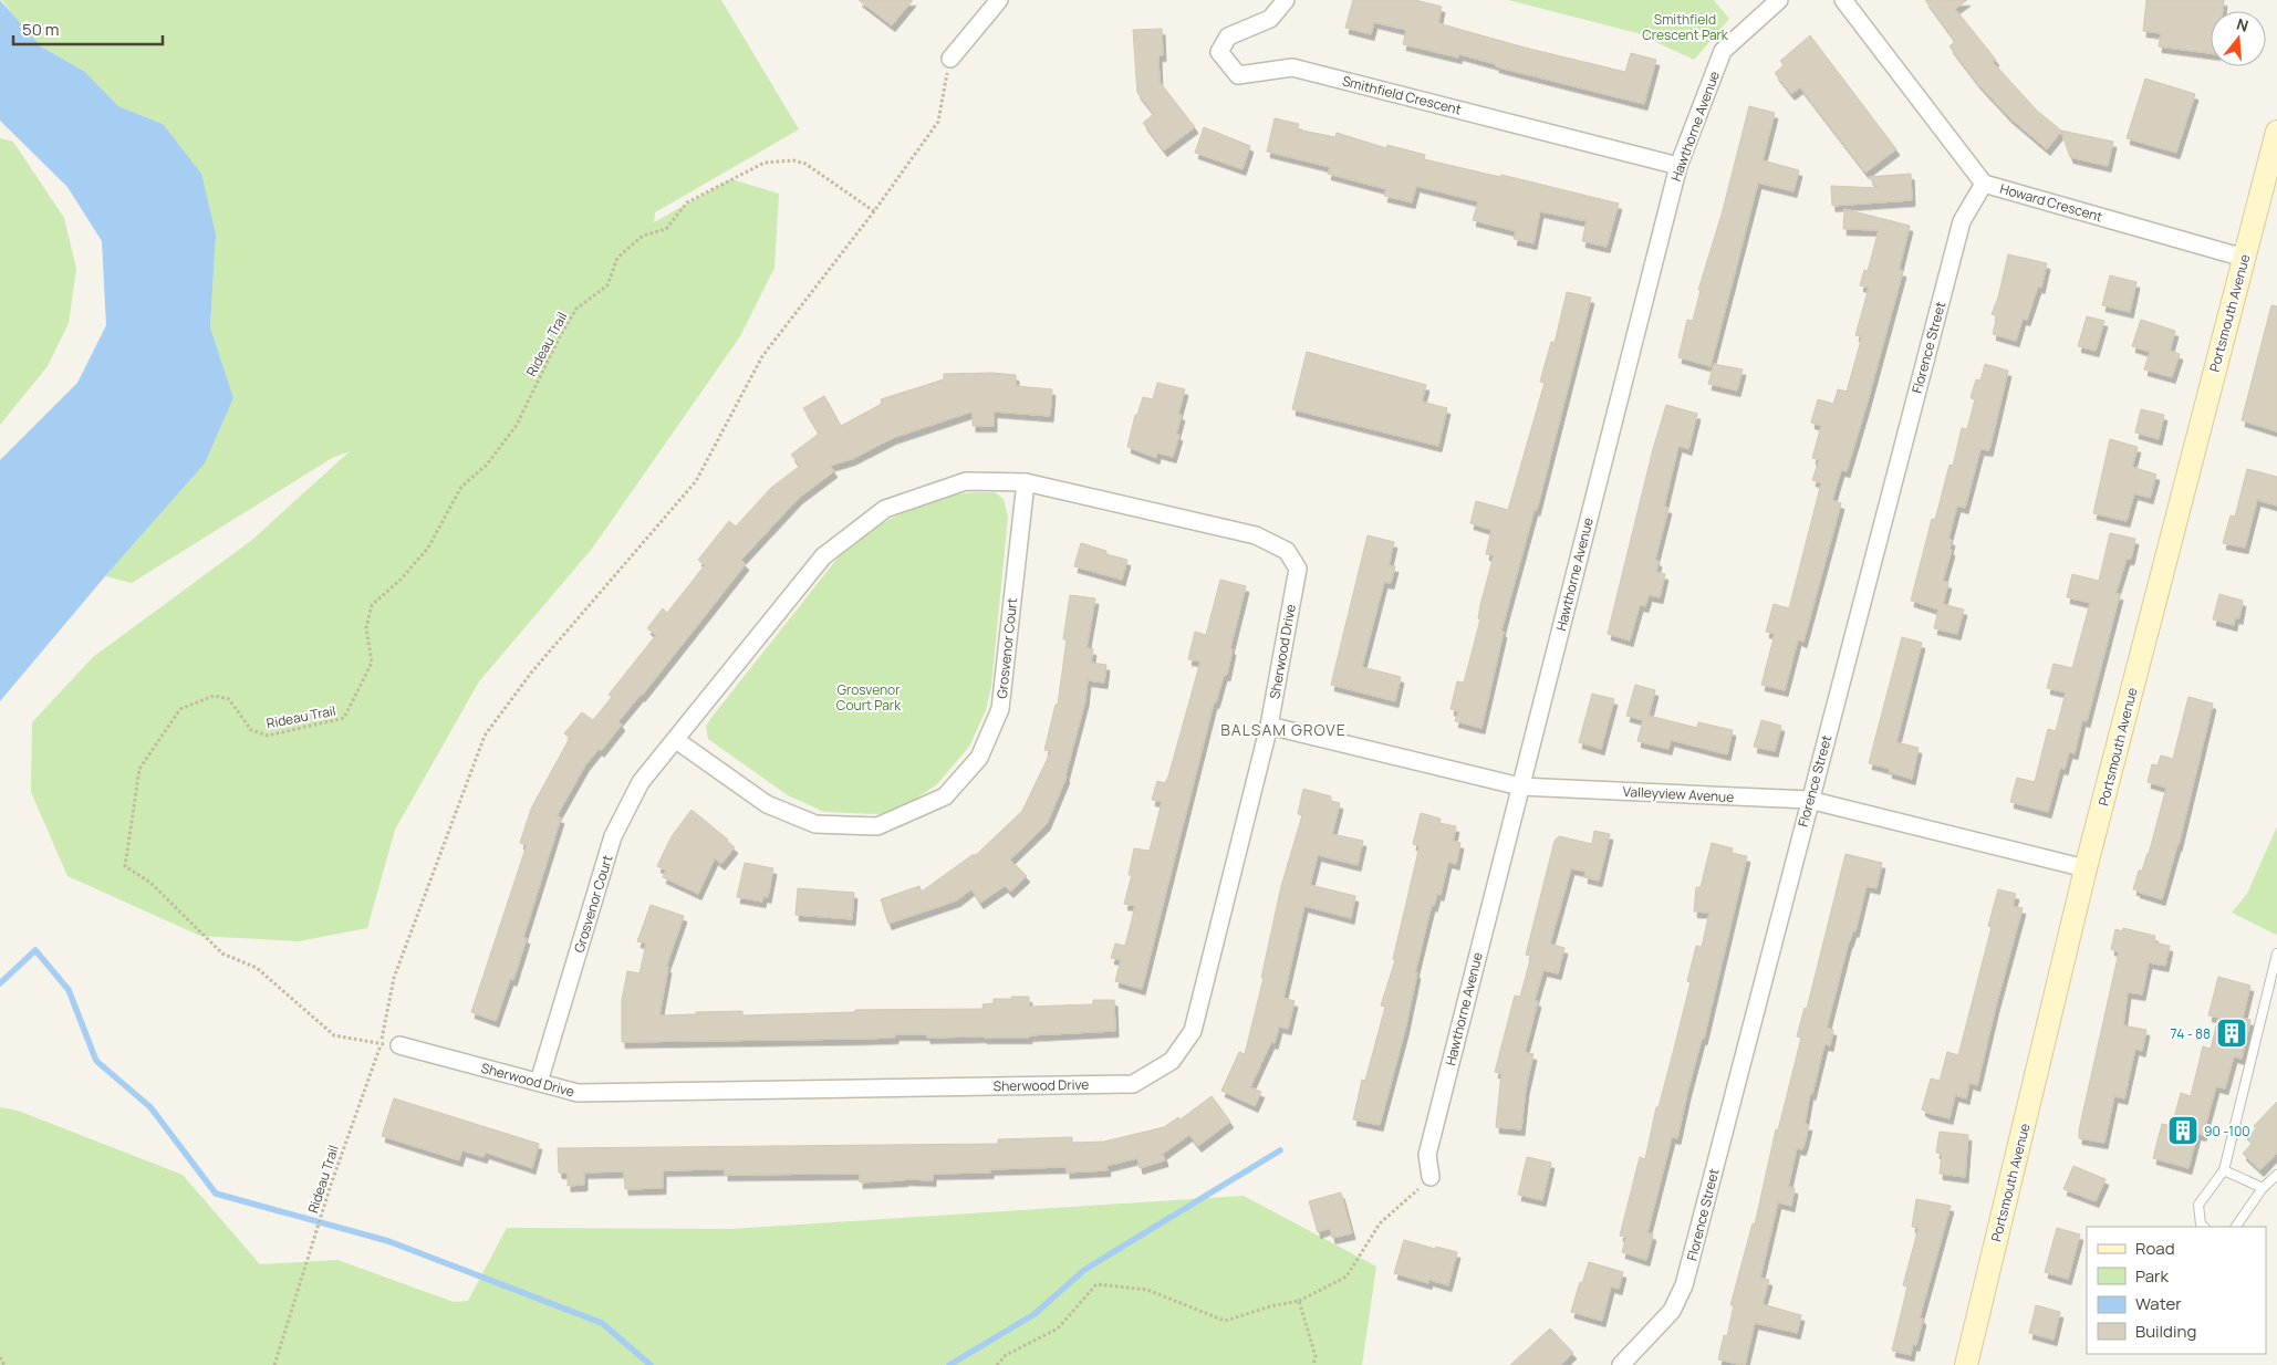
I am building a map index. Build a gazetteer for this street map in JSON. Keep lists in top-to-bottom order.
{
  "streets": {
    "main road": ["Portsmouth Avenue"],
    "street": [
      "Smithfield Crescent",
      "Hawthorne Avenue",
      "Howard Crescent",
      "Florence Street",
      "Grosvenor Court",
      "Sherwood Drive",
      "Valleyview Avenue"
    ],
    "path": ["Rideau Trail"]
  },
  "crossings": [
    ["Smithfield Crescent", "Hawthorne Avenue"],
    ["Hawthorne Avenue", "Valleyview Avenue"],
    ["Howard Crescent", "Portsmouth Avenue"],
    ["Howard Crescent", "Florence Street"],
    ["Portsmouth Avenue", "Valleyview Avenue"],
    ["Florence Street", "Valleyview Avenue"],
    ["Grosvenor Court", "Sherwood Drive"],
    ["Sherwood Drive", "Valleyview Avenue"]
  ],
  "districts": ["BALSAM GROVE"],
  "parks": ["Smithfield Crescent Park", "Grosvenor Court Park"],
  "places": {
    "building": ["74 - 88", "90 -100"]
  },
  "legend": [
    "Road",
    "Park",
    "Water",
    "Building"
  ],
  "scale_bar": "50 m",
  "north": "top"
}
